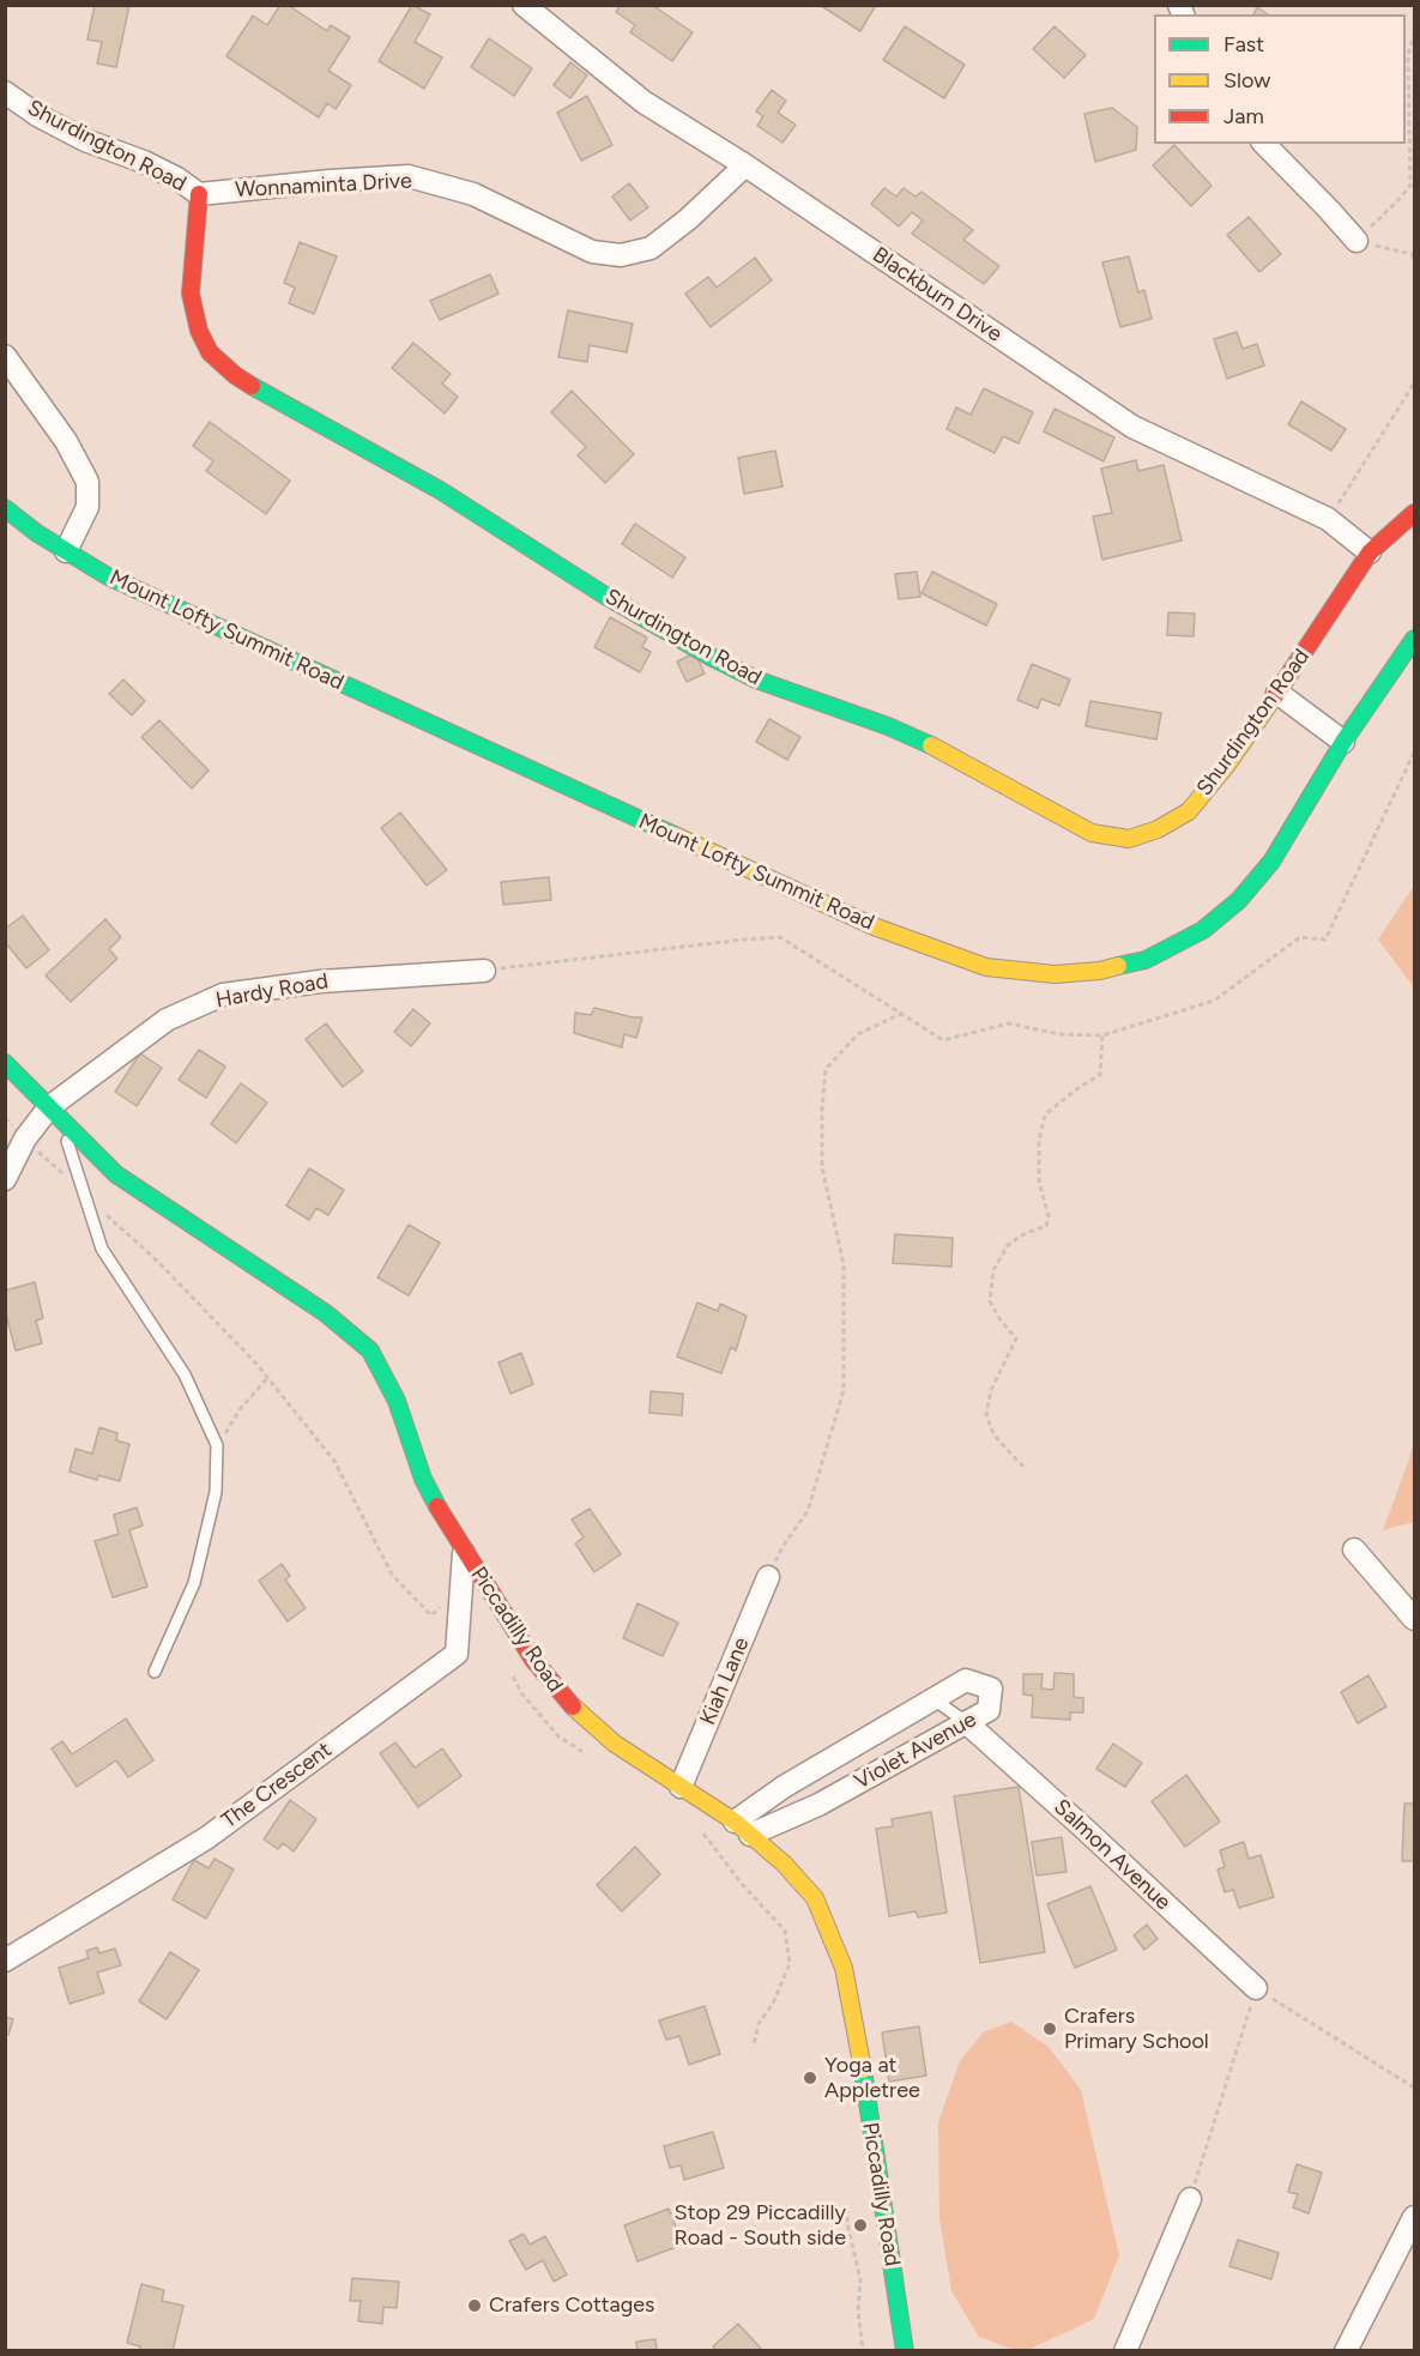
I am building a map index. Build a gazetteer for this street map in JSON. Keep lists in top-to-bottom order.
{
  "streets": {
    "main road": ["Shurdington Road", "Mount Lofty Summit Road", "Piccadilly Road"],
    "street": [
      "Wonnaminta Drive",
      "Blackburn Drive",
      "Hardy Road",
      "Kiah Lane",
      "Violet Avenue",
      "The Crescent",
      "Salmon Avenue"
    ]
  },
  "crossings": [
    ["Shurdington Road", "Wonnaminta Drive"],
    ["Shurdington Road", "Blackburn Drive"],
    ["Wonnaminta Drive", "Blackburn Drive"],
    ["Hardy Road", "Piccadilly Road"],
    ["Piccadilly Road", "Kiah Lane"],
    ["Piccadilly Road", "Violet Avenue"],
    ["Piccadilly Road", "The Crescent"],
    ["Violet Avenue", "Salmon Avenue"]
  ],
  "places": [
    "Crafers Primary School",
    "Yoga at Appletree",
    "Stop 29 Piccadilly Road - South side",
    "Crafers Cottages"
  ],
  "legend": ["Fast", "Slow", "Jam"]
}
